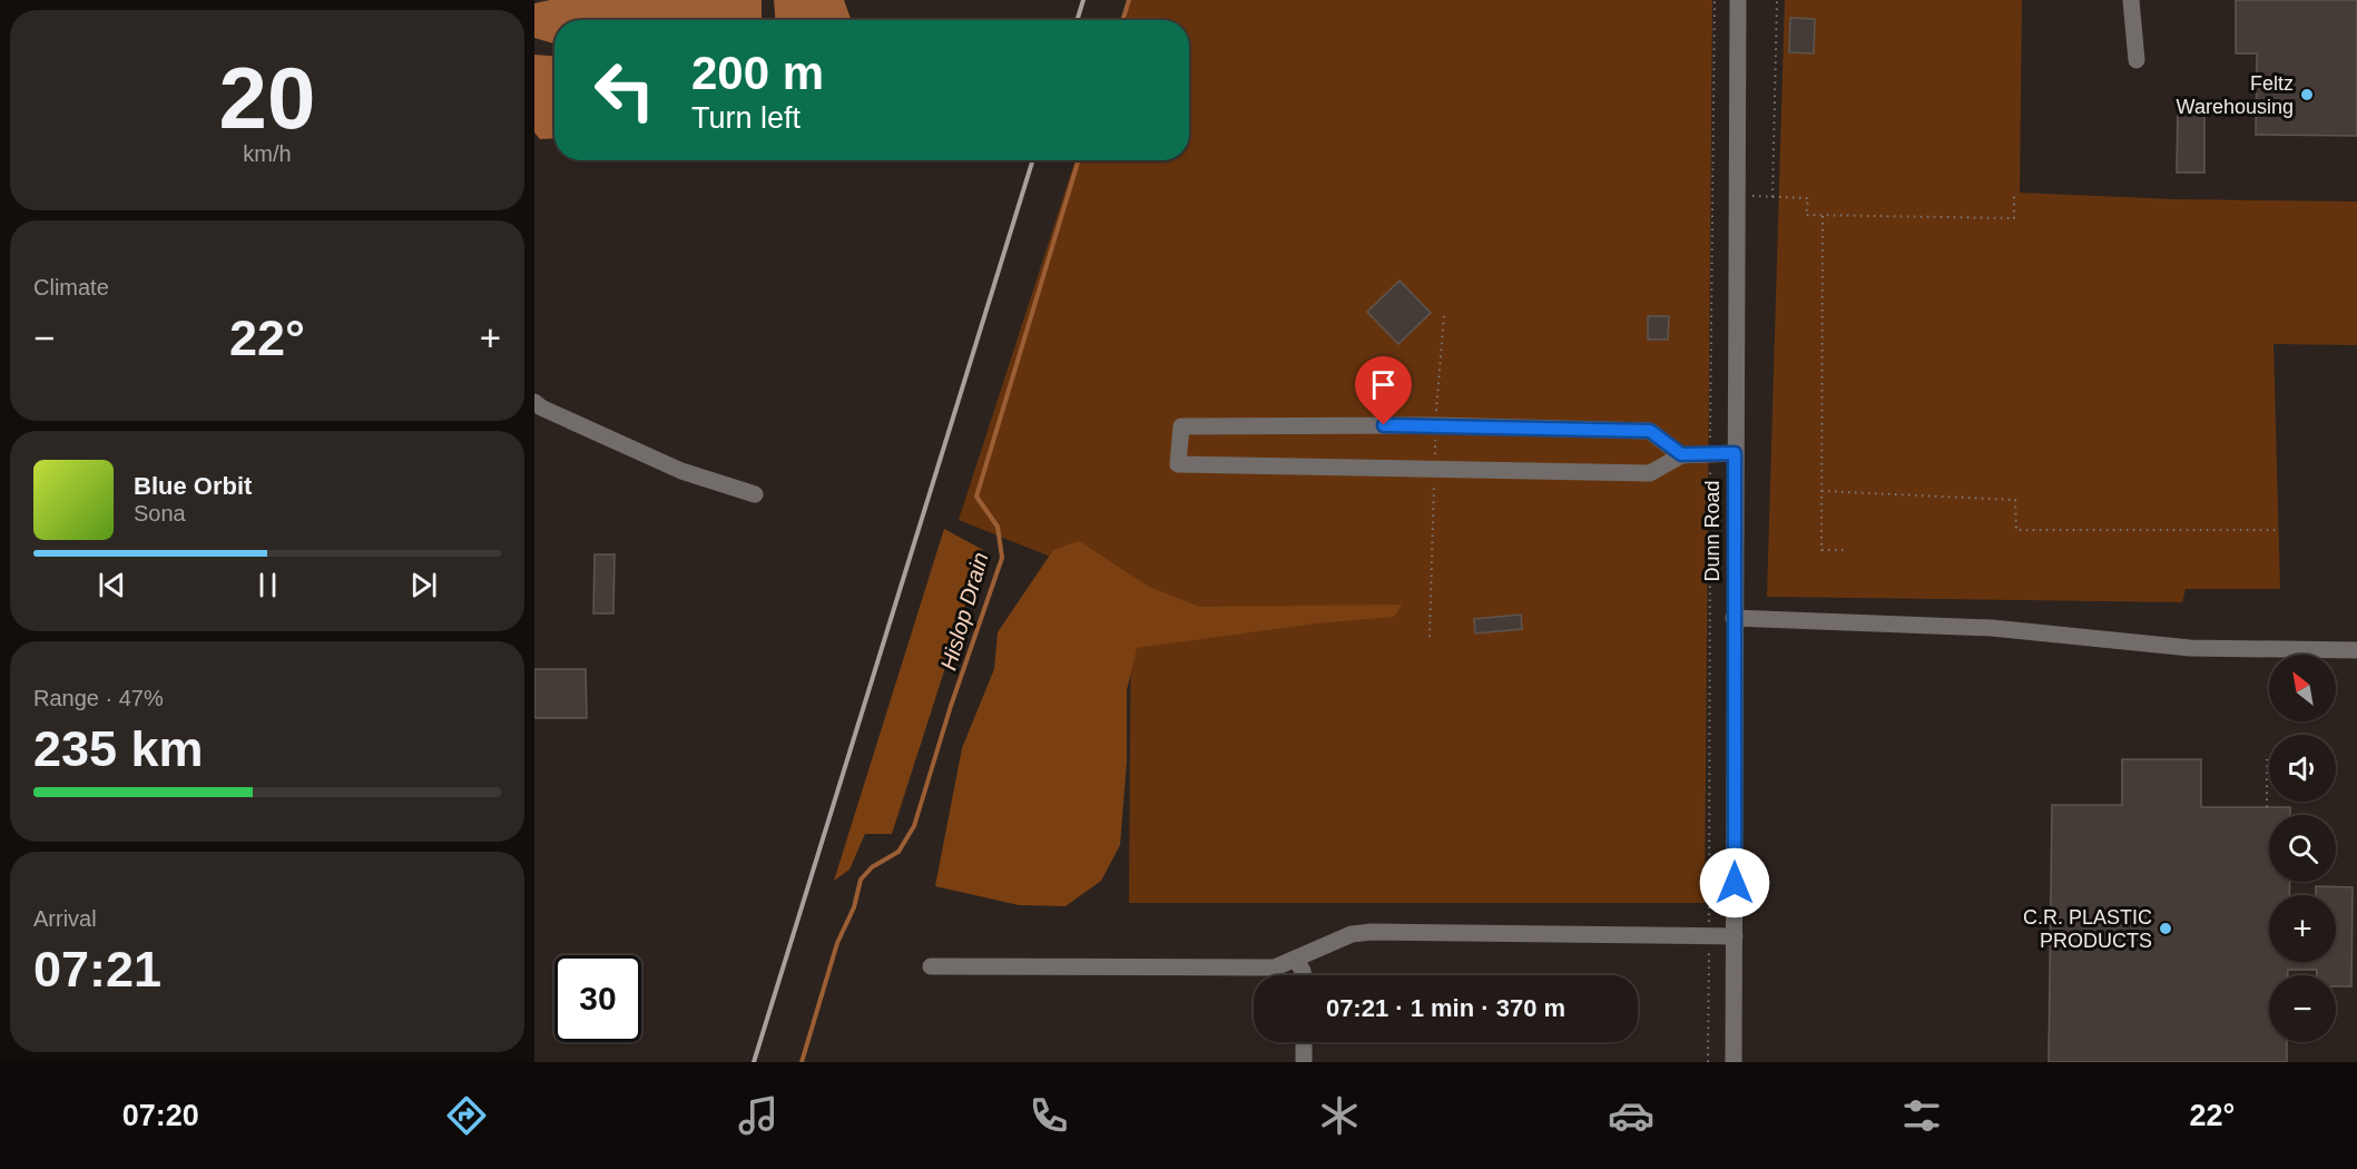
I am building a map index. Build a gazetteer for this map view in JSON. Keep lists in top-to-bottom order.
{
  "streets": {
    "street": ["Dunn Road"]
  },
  "water": ["Hislop Drain"],
  "places": ["Feltz Warehousing", "C.R. PLASTIC PRODUCTS"],
  "north": "top left",
  "page": {
    "tile": [
      ["20", "km/h"],
      "Climate",
      ["Range · 47%", "235 km"],
      ["Arrival", "07:21"]
    ],
    "turn": ["200 m", "Turn left"],
    "heat": ["−", "22°", "+"],
    "song": ["Blue Orbit", "Sona"],
    "map_buttons": ["+", "−"],
    "limit": "30",
    "trip": "07:21 · 1 min · 370 m",
    "tabs": ["07:20", "22°"]
  }
}
